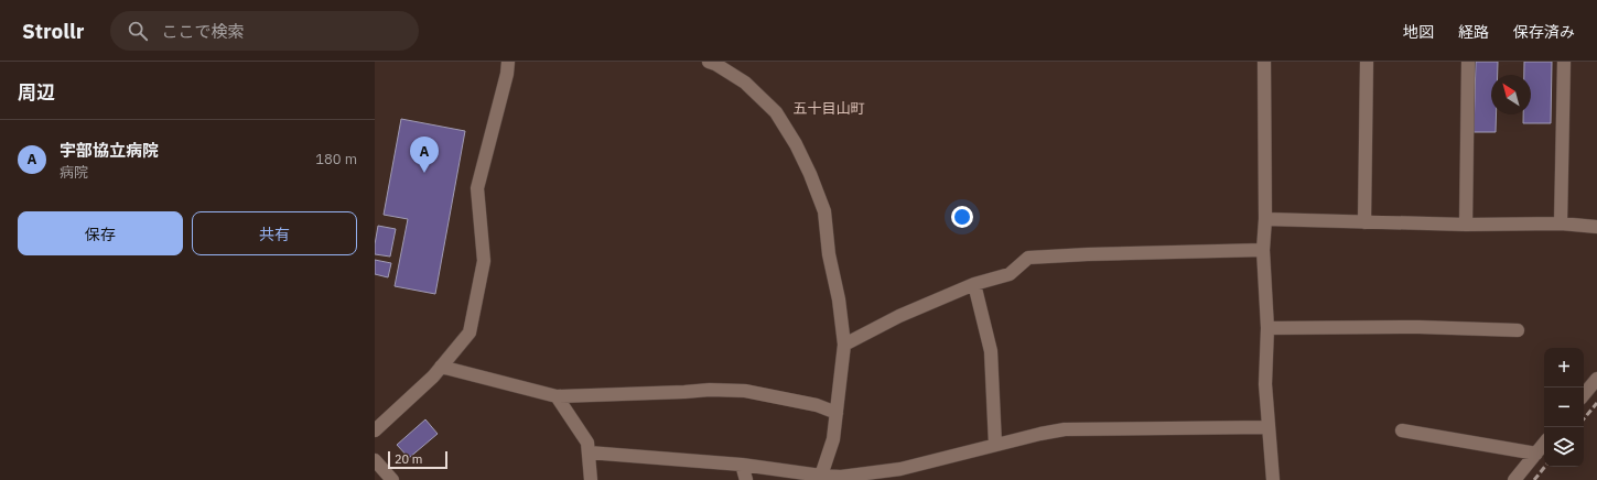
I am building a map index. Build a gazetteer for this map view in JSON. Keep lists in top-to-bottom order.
{
  "districts": ["五十目山町"],
  "scale_bar": "20 m",
  "north": "top left",
  "page": {
    "header": "Strollr",
    "search": "ここで検索",
    "nav": ["地図", "経路", "保存済み"],
    "heading": "周辺",
    "list": [
      {
        "mark": "A",
        "name": "宇部協立病院",
        "note": "病院",
        "value": "180 m"
      }
    ],
    "pins": "A",
    "buttons": ["保存", "共有"],
    "map_buttons": ["+", "−"],
    "scale": "20 m"
  }
}
